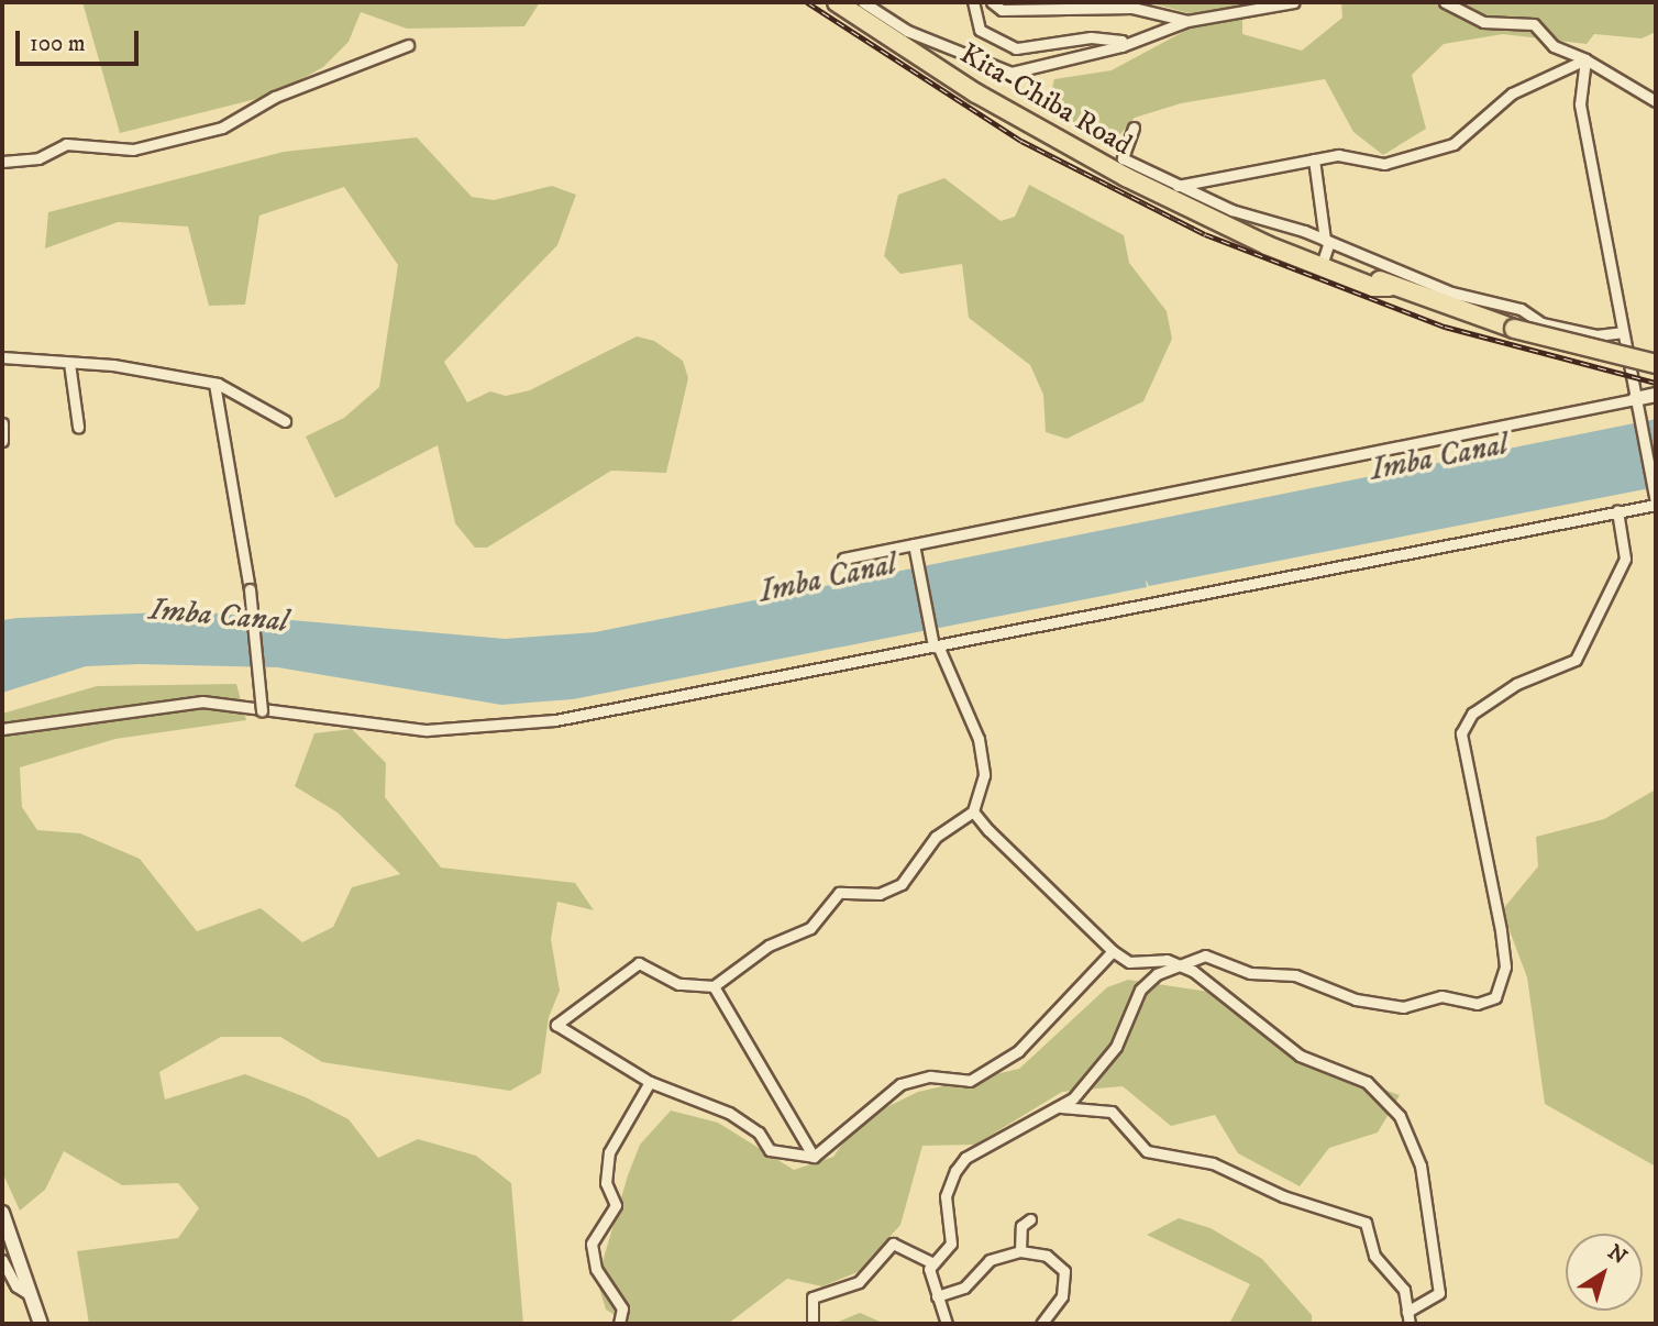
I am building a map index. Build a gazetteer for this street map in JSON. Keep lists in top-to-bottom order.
{
  "streets": {
    "highway": ["Kita-Chiba Road"]
  },
  "water": ["Imba Canal"],
  "scale_bar": "100 m",
  "north": "top right"
}
